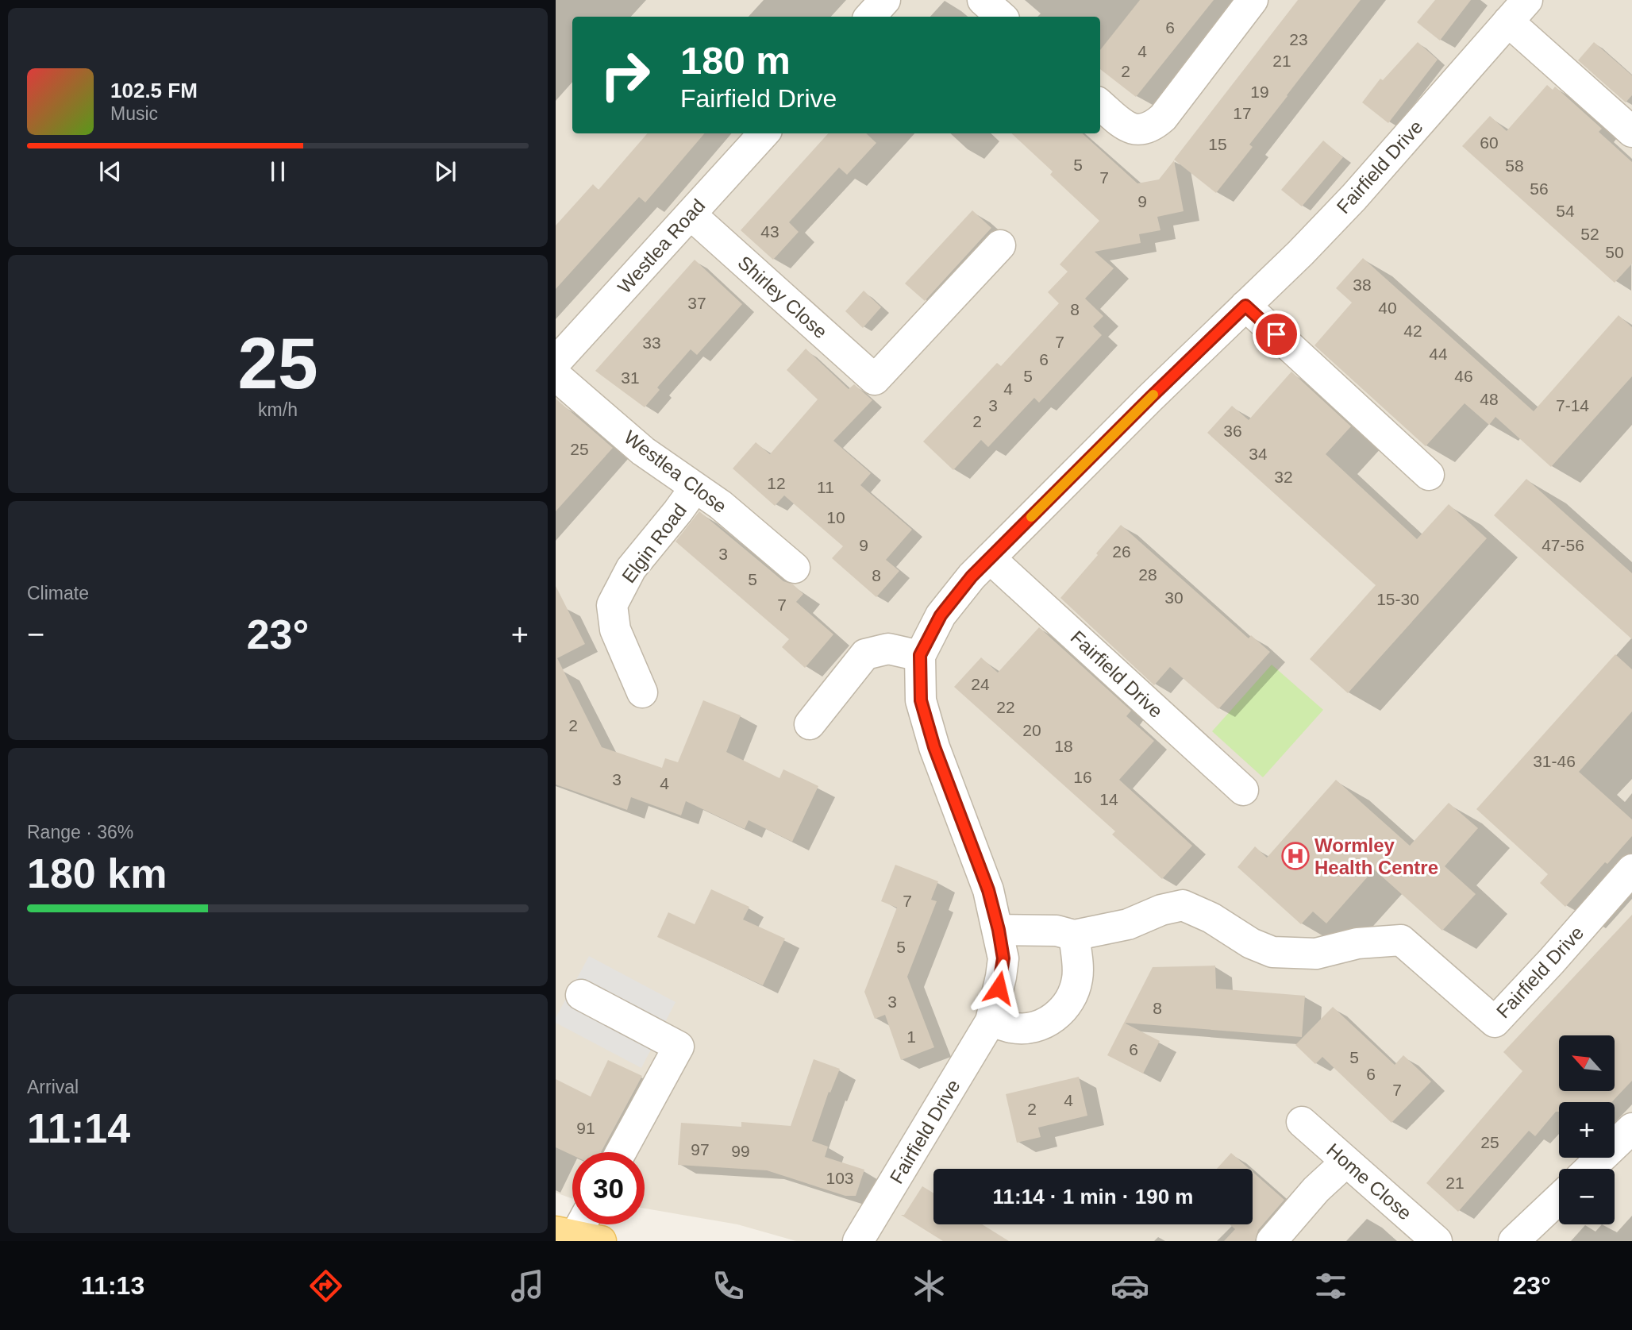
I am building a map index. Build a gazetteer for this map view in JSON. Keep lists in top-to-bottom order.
{
  "streets": {
    "street": [
      "Fairfield Drive",
      "Westlea Road",
      "Shirley Close",
      "Westlea Close",
      "Elgin Road",
      "Home Close"
    ]
  },
  "crossings": [
    ["Westlea Road", "Shirley Close"],
    ["Westlea Close", "Elgin Road"]
  ],
  "places": {
    "hospital": ["Wormley Health Centre"]
  },
  "house_numbers": [
    "6",
    "23",
    "4",
    "21",
    "2",
    "19",
    "17",
    "60",
    "15",
    "5",
    "58",
    "7",
    "56",
    "9",
    "54",
    "43",
    "52",
    "50",
    "38",
    "37",
    "40",
    "8",
    "42",
    "7",
    "33",
    "44",
    "6",
    "5",
    "46",
    "31",
    "4",
    "48",
    "3",
    "7-14",
    "2",
    "36",
    "25",
    "34",
    "32",
    "12",
    "11",
    "10",
    "9",
    "47-56",
    "26",
    "3",
    "28",
    "8",
    "5",
    "30",
    "15-30",
    "7",
    "24",
    "22",
    "2",
    "20",
    "18",
    "31-46",
    "16",
    "3",
    "4",
    "14",
    "7",
    "5",
    "3",
    "8",
    "1",
    "6",
    "5",
    "6",
    "7",
    "4",
    "2",
    "91",
    "25",
    "97",
    "99",
    "103",
    "21"
  ],
  "north": "top left",
  "page": {
    "turn": ["180 m", "Fairfield Drive"],
    "song": ["102.5 FM", "Music"],
    "tile": [
      ["25", "km/h"],
      "Climate",
      ["Range · 36%", "180 km"],
      ["Arrival", "11:14"]
    ],
    "heat": ["−", "23°", "+"],
    "map_buttons": ["+", "−"],
    "limit": "30",
    "trip": "11:14 · 1 min · 190 m",
    "tabs": ["11:13", "23°"]
  }
}
